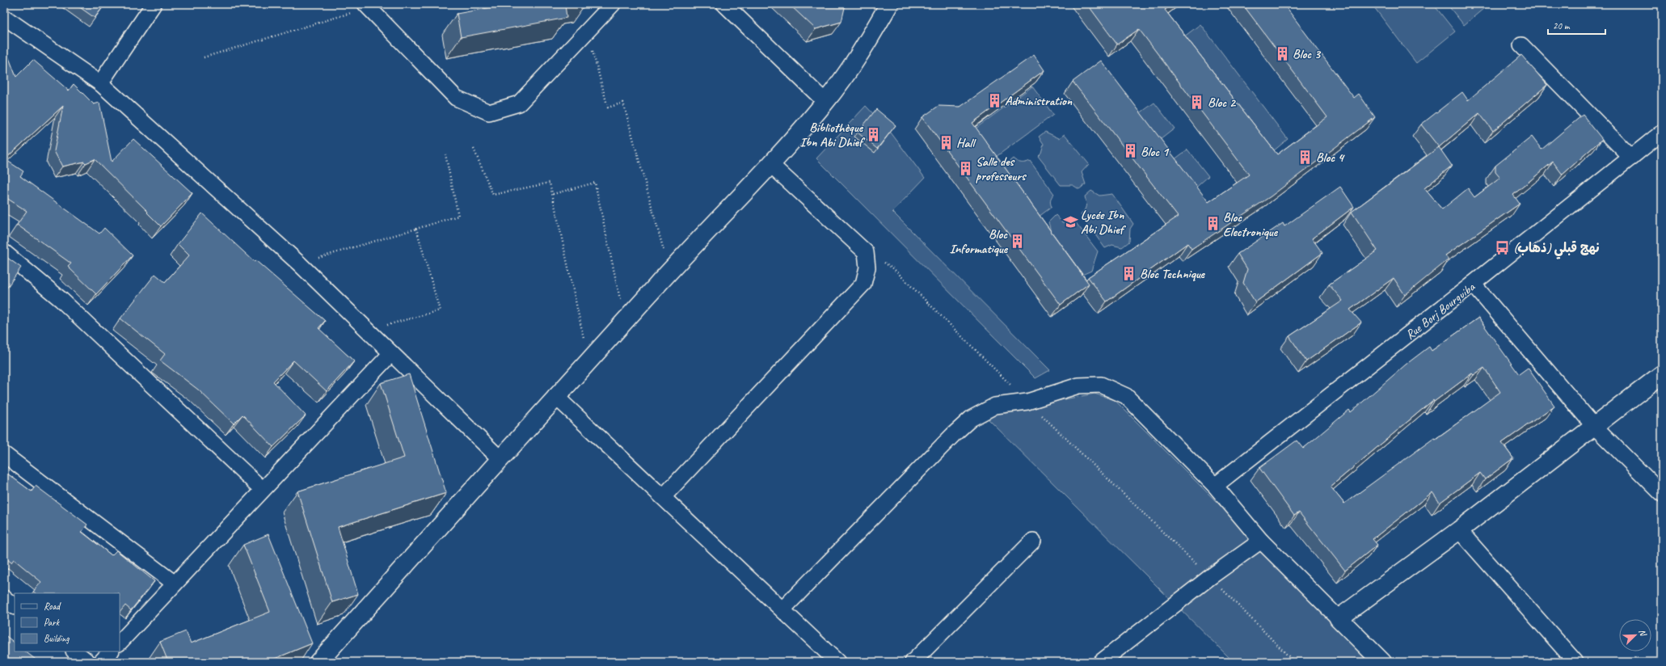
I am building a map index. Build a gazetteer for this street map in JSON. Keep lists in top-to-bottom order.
{
  "streets": {
    "street": ["Rue Borj Bourguiba"]
  },
  "places": {
    "building": [
      "Bloc 3",
      "Administration",
      "Bloc 2",
      "Bibliothèque Ibn Abi Dhief",
      "Hall",
      "Bloc 1",
      "Bloc 4",
      "Salle des professeurs",
      "Bloc Electronique",
      "Bloc Informatique",
      "Bloc Technique"
    ],
    "school or university": ["Lycée Ibn Abi Dhief"],
    "bus stop": ["نهج قبلي (ذهاب)"]
  },
  "legend": ["Road", "Park", "Building"],
  "scale_bar": "20 m",
  "north": "top right"
}
